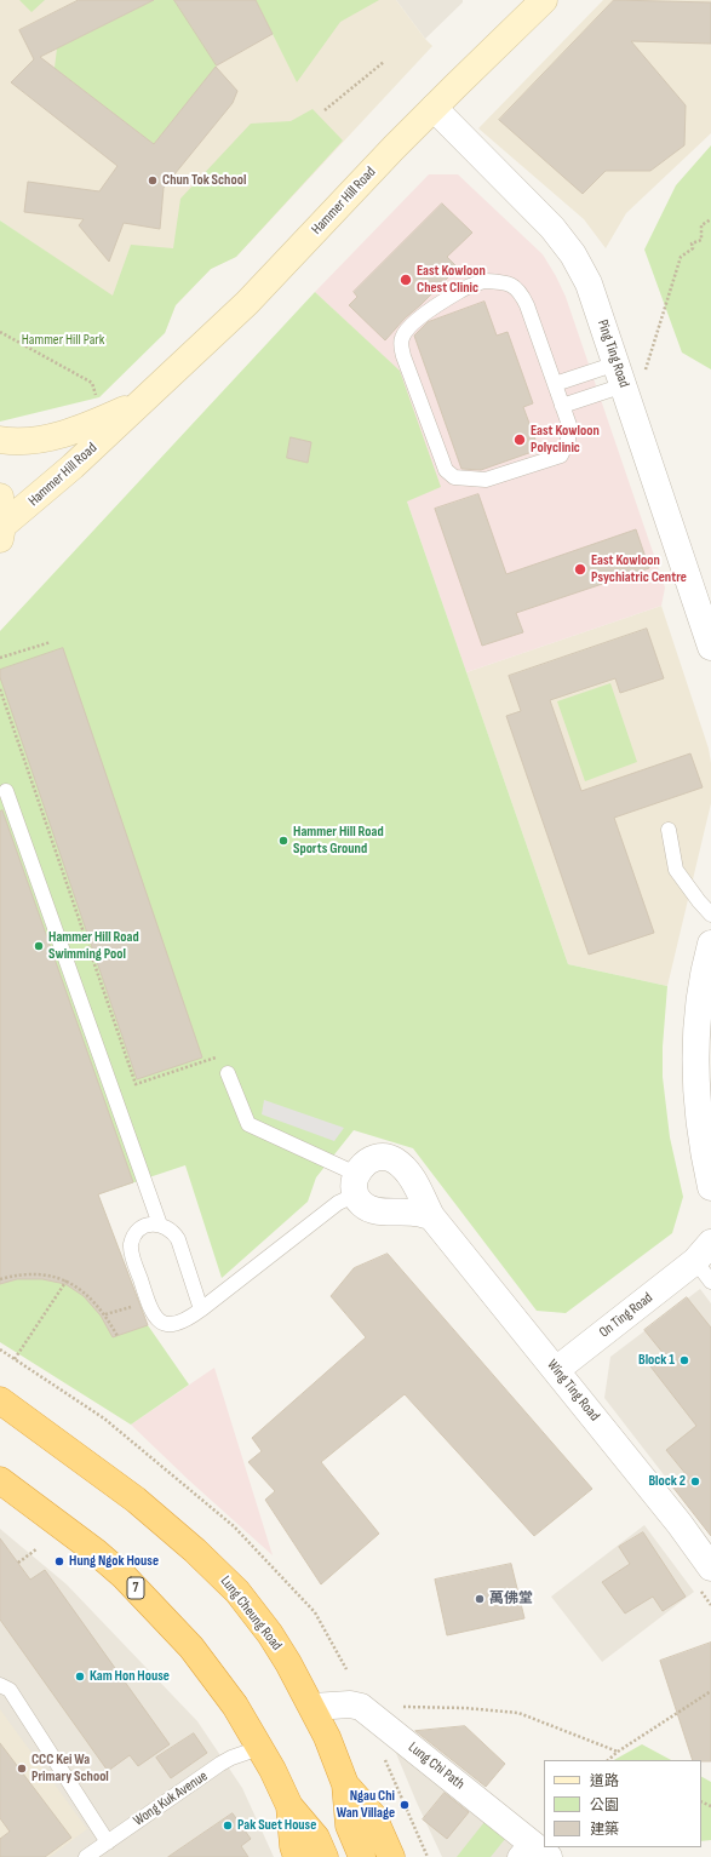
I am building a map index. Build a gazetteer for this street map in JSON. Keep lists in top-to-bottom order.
{
  "streets": {
    "highway": ["7", "Lung Cheung Road"],
    "main road": ["Hammer Hill Road"],
    "street": [
      "Ping Ting Road",
      "On Ting Road",
      "Wing Ting Road",
      "Lung Chi Path"
    ],
    "lane": ["Wong Kuk Avenue"]
  },
  "crossings": [
    ["Hammer Hill Road", "Ping Ting Road"],
    ["On Ting Road", "Wing Ting Road"],
    ["7", "Wong Kuk Avenue"],
    ["Lung Cheung Road", "Lung Chi Path"]
  ],
  "parks": ["Hammer Hill Park"],
  "places": [
    "Chun Tok School",
    "East Kowloon Chest Clinic",
    "East Kowloon Polyclinic",
    "East Kowloon Psychiatric Centre",
    "Hammer Hill Road Sports Ground",
    "Hammer Hill Road Swimming Pool",
    "Block 1",
    "Block 2",
    "Hung Ngok House",
    "萬佛堂",
    "Kam Hon House",
    "CCC Kei Wa Primary School",
    "Ngau Chi Wan Village",
    "Pak Suet House"
  ],
  "legend": ["道路", "公園", "建築"]
}
